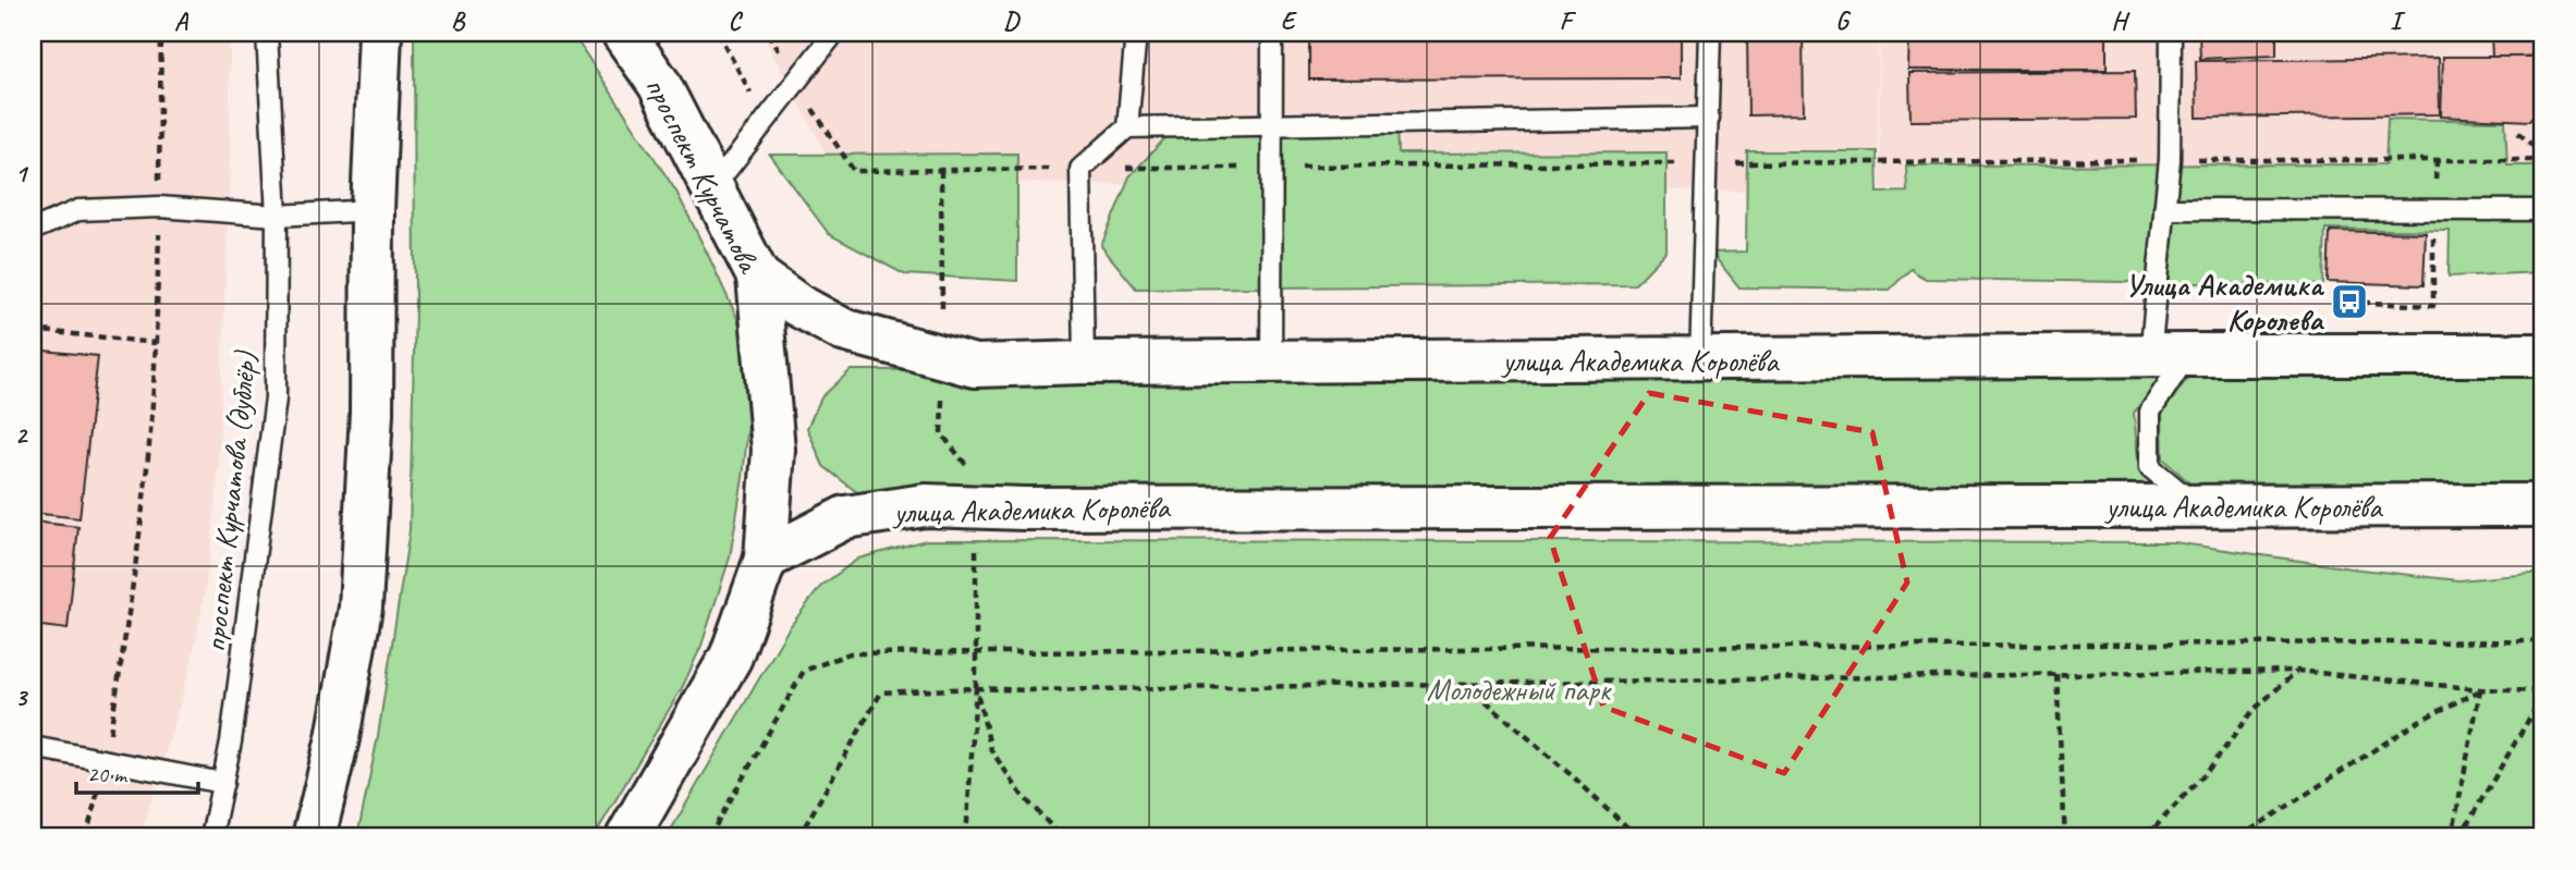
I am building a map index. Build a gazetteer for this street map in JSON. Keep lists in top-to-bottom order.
{
  "streets": {
    "main road": ["проспект Курчатова", "улица Академика Королёва"],
    "lane": ["проспект Курчатова (дублёр)"]
  },
  "crossings": [
    ["проспект Курчатова", "улица Академика Королёва"]
  ],
  "parks": ["Молодежный парк"],
  "places": {
    "bus stop": ["Улица Академика Королева"]
  },
  "scale_bar": "20 m",
  "grid": {
    "columns": [
      "A",
      "B",
      "C",
      "D",
      "E",
      "F",
      "G",
      "H",
      "I"
    ],
    "rows": ["1", "2", "3"]
  }
}
